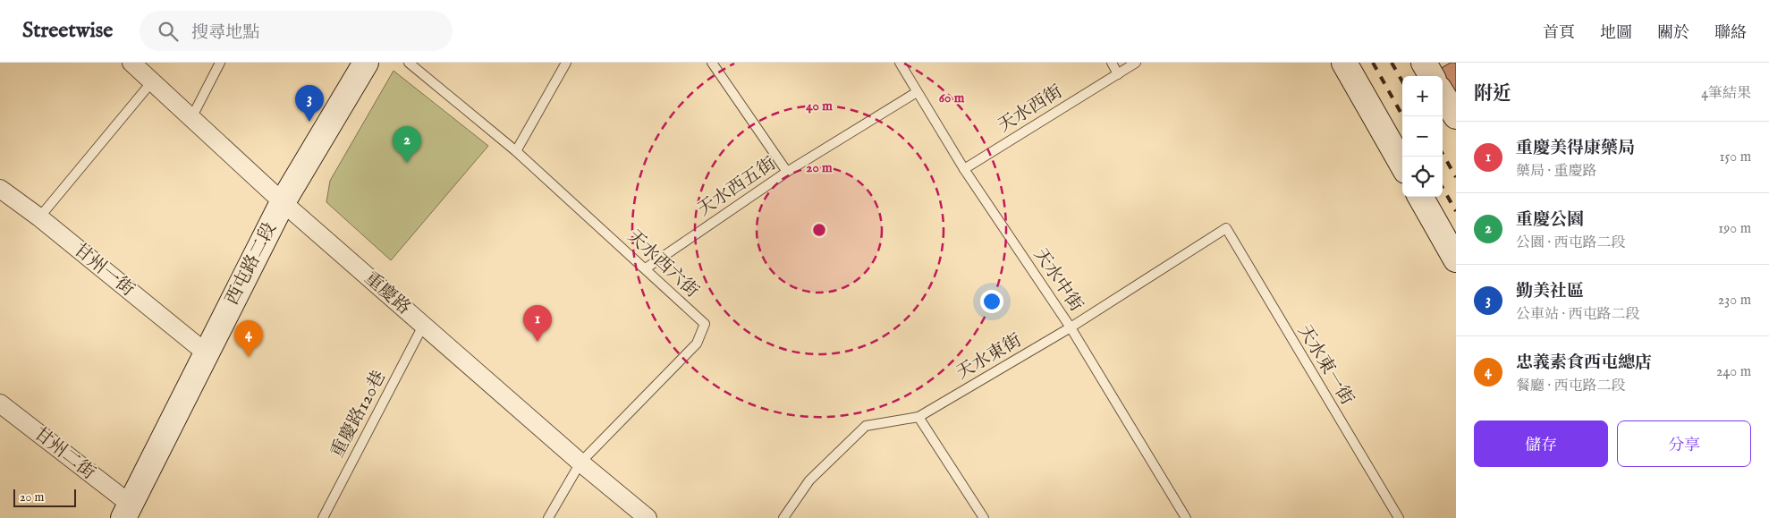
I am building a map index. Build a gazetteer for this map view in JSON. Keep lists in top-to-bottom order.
{
  "streets": {
    "street": [
      "西屯路二段",
      "甘州一街",
      "重慶路",
      "甘州二街"
    ],
    "lane": [
      "天水西街",
      "天水西五街",
      "天水西六街",
      "天水中街",
      "天水東街",
      "天水東一街",
      "重慶路120巷"
    ]
  },
  "crossings": [
    ["天水西街", "天水中街"],
    ["天水西五街", "天水西六街"],
    ["天水西五街", "天水中街"],
    ["西屯路二段", "甘州一街"],
    ["西屯路二段", "重慶路"],
    ["西屯路二段", "甘州二街"],
    ["天水西六街", "重慶路"],
    ["天水中街", "天水東街"],
    ["重慶路", "重慶路120巷"],
    ["天水東街", "天水東一街"]
  ],
  "scale_bar": "20 m",
  "page": {
    "header": "Streetwise",
    "search": "搜尋地點",
    "nav": [
      "首頁",
      "地圖",
      "關於",
      "聯絡"
    ],
    "heading": ["附近", "4筆結果"],
    "map_buttons": ["+", "−"],
    "pins": [
      "3",
      "2",
      "1",
      "4"
    ],
    "list": [
      {
        "mark": "1",
        "name": "重慶美得康藥局",
        "note": "藥局 · 重慶路",
        "value": "150 m"
      },
      {
        "mark": "2",
        "name": "重慶公園",
        "note": "公園 · 西屯路二段",
        "value": "190 m"
      },
      {
        "mark": "3",
        "name": "勤美社區",
        "note": "公車站 · 西屯路二段",
        "value": "230 m"
      },
      {
        "mark": "4",
        "name": "忠義素食西屯總店",
        "note": "餐廳 · 西屯路二段",
        "value": "240 m"
      }
    ],
    "buttons": ["儲存", "分享"],
    "scale": "20 m"
  },
  "rings": ["60 m", "40 m", "20 m"]
}
